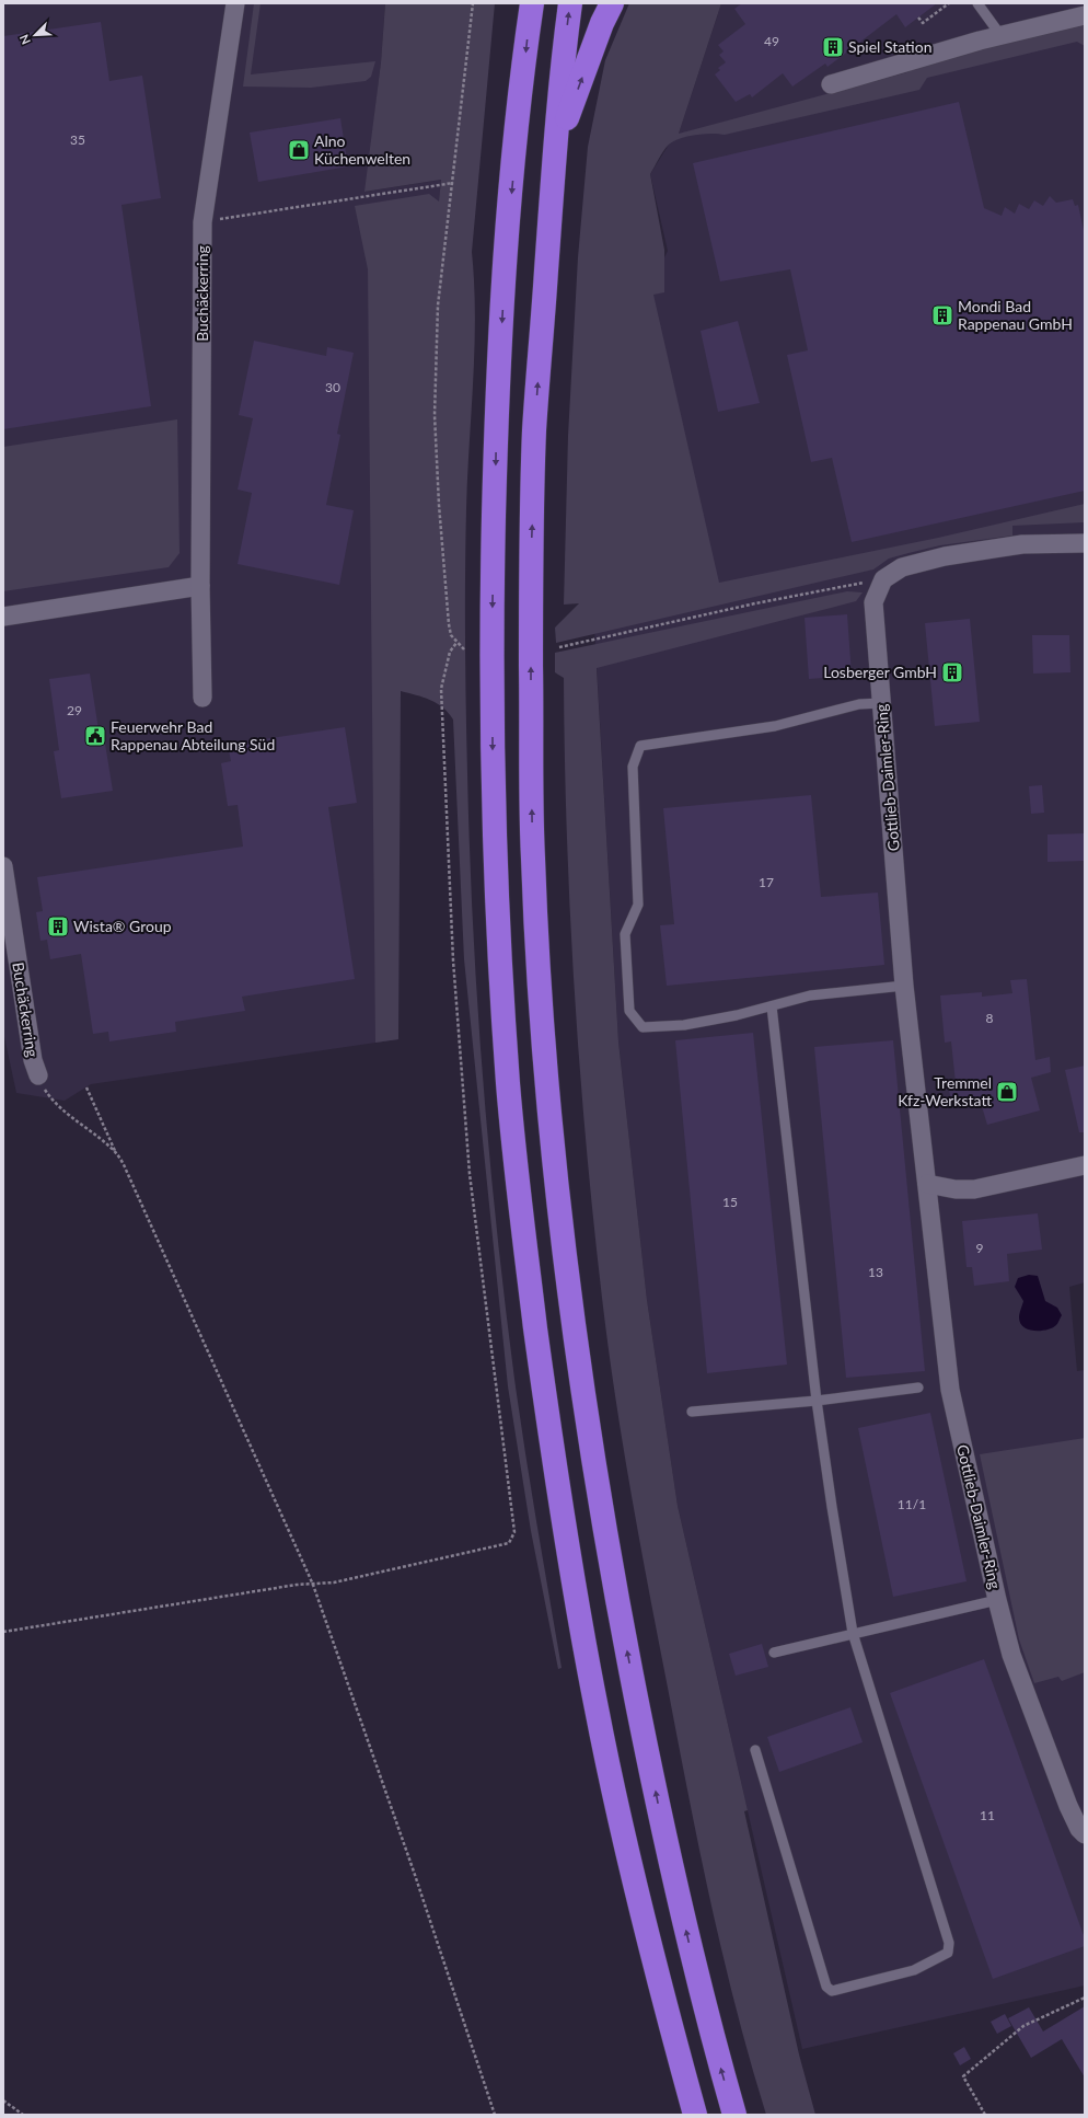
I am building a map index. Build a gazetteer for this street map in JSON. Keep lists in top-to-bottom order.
{
  "streets": {
    "street": ["Buchäckerring", "Gottlieb-Daimler-Ring"]
  },
  "places": {
    "building": [
      "Spiel Station",
      "Mondi Bad Rappenau GmbH",
      "Losberger GmbH",
      "Wista® Group"
    ],
    "shop": ["Alno Küchenwelten", "Tremmel Kfz-Werkstatt"],
    "public building": ["Feuerwehr Bad Rappenau Abteilung Süd"]
  },
  "house_numbers": [
    "49",
    "35",
    "30",
    "29",
    "17",
    "8",
    "15",
    "9",
    "13",
    "11/1",
    "11"
  ],
  "north": "bottom left"
}
